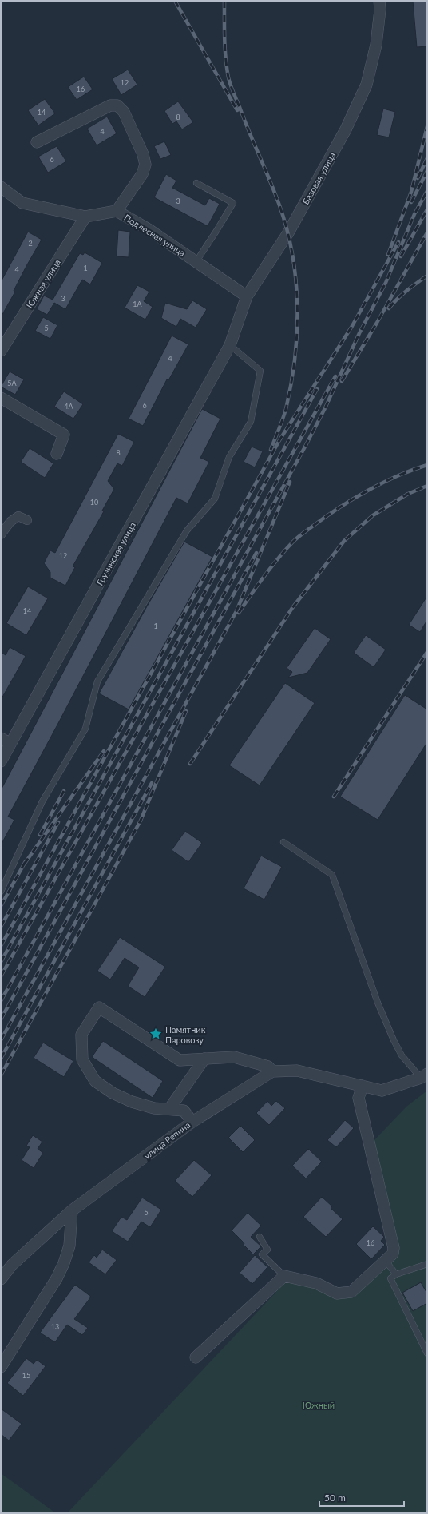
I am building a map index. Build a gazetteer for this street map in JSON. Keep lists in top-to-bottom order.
{
  "streets": {
    "street": [
      "Базовая улица",
      "Подлесная улица",
      "Южная улица",
      "Грузинская улица",
      "улица Репина"
    ]
  },
  "crossings": [
    ["Базовая улица", "Подлесная улица"],
    ["Базовая улица", "Грузинская улица"],
    ["Подлесная улица", "Южная улица"]
  ],
  "parks": ["Южный"],
  "places": {
    "place": ["Памятник Паровозу"]
  },
  "house_numbers": [
    "12",
    "16",
    "14",
    "8",
    "4",
    "6",
    "3",
    "2",
    "1",
    "4",
    "3",
    "1А",
    "5",
    "4",
    "5А",
    "6",
    "4А",
    "8",
    "10",
    "12",
    "14",
    "1",
    "5",
    "16",
    "13",
    "15"
  ],
  "scale_bar": "50 m"
}
